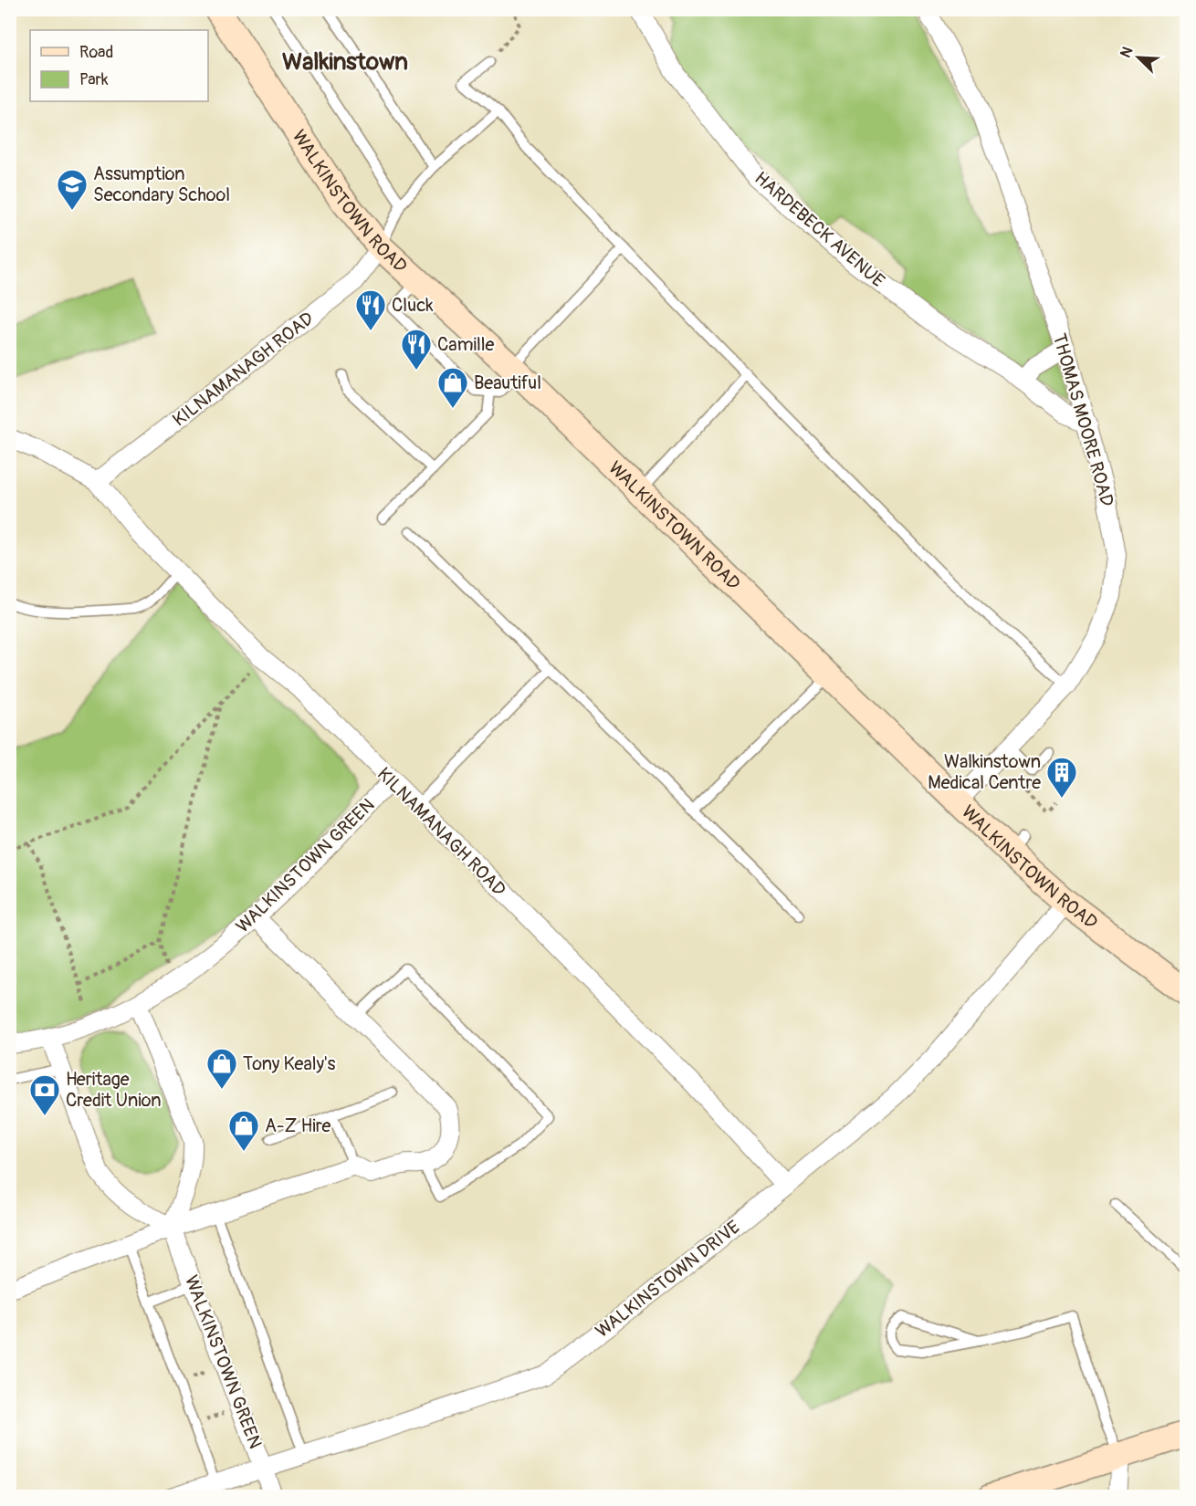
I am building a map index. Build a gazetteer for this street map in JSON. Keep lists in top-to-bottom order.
{
  "streets": {
    "main road": ["WALKINSTOWN ROAD"],
    "street": [
      "HARDEBECK AVENUE",
      "KILNAMANAGH ROAD",
      "THOMAS MOORE ROAD",
      "WALKINSTOWN GREEN",
      "WALKINSTOWN DRIVE"
    ]
  },
  "crossings": [
    ["WALKINSTOWN ROAD", "KILNAMANAGH ROAD"],
    ["WALKINSTOWN ROAD", "THOMAS MOORE ROAD"],
    ["WALKINSTOWN ROAD", "WALKINSTOWN DRIVE"],
    ["HARDEBECK AVENUE", "THOMAS MOORE ROAD"],
    ["KILNAMANAGH ROAD", "WALKINSTOWN GREEN"],
    ["KILNAMANAGH ROAD", "WALKINSTOWN DRIVE"],
    ["WALKINSTOWN GREEN", "WALKINSTOWN DRIVE"]
  ],
  "districts": ["Walkinstown"],
  "places": {
    "school or university": ["Assumption Secondary School"],
    "restaurant": ["Cluck", "Camille"],
    "shop": ["Beautiful", "Tony Kealy's", "A-Z Hire"],
    "building": ["Walkinstown Medical Centre"],
    "bank": ["Heritage Credit Union"]
  },
  "legend": ["Road", "Park"],
  "north": "top left"
}
